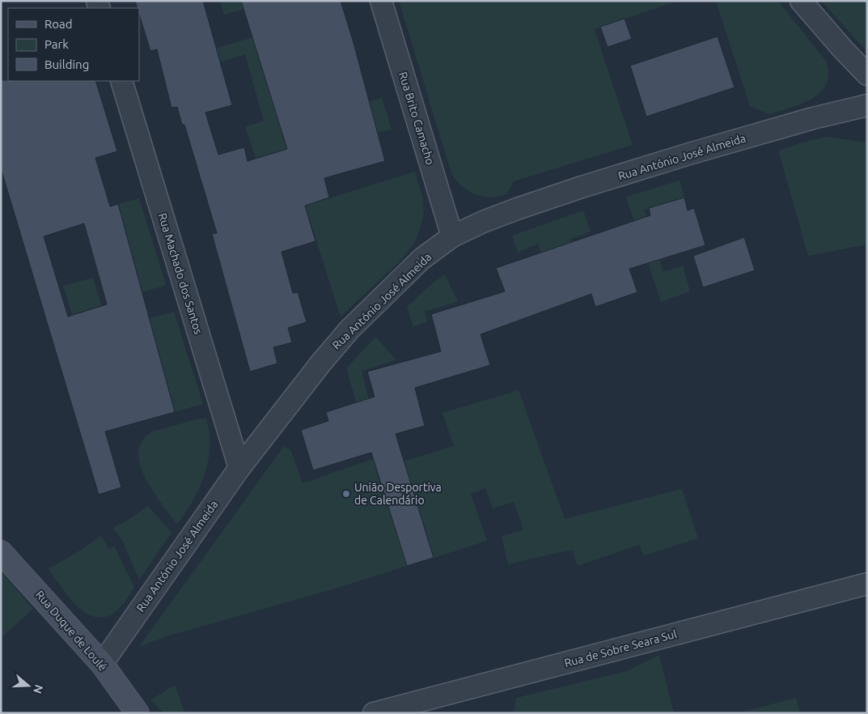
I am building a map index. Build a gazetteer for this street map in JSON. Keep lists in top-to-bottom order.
{
  "streets": {
    "street": [
      "Rua Brito Camacho",
      "Rua António José Almeida",
      "Rua Machado dos Santos",
      "Rua Duque de Loulé",
      "Rua de Sobre Seara Sul"
    ]
  },
  "crossings": [
    ["Rua Brito Camacho", "Rua António José Almeida"],
    ["Rua António José Almeida", "Rua Machado dos Santos"],
    ["Rua António José Almeida", "Rua Duque de Loulé"]
  ],
  "places": ["União Desportiva de Calendário"],
  "legend": ["Road", "Park", "Building"],
  "north": "right"
}
